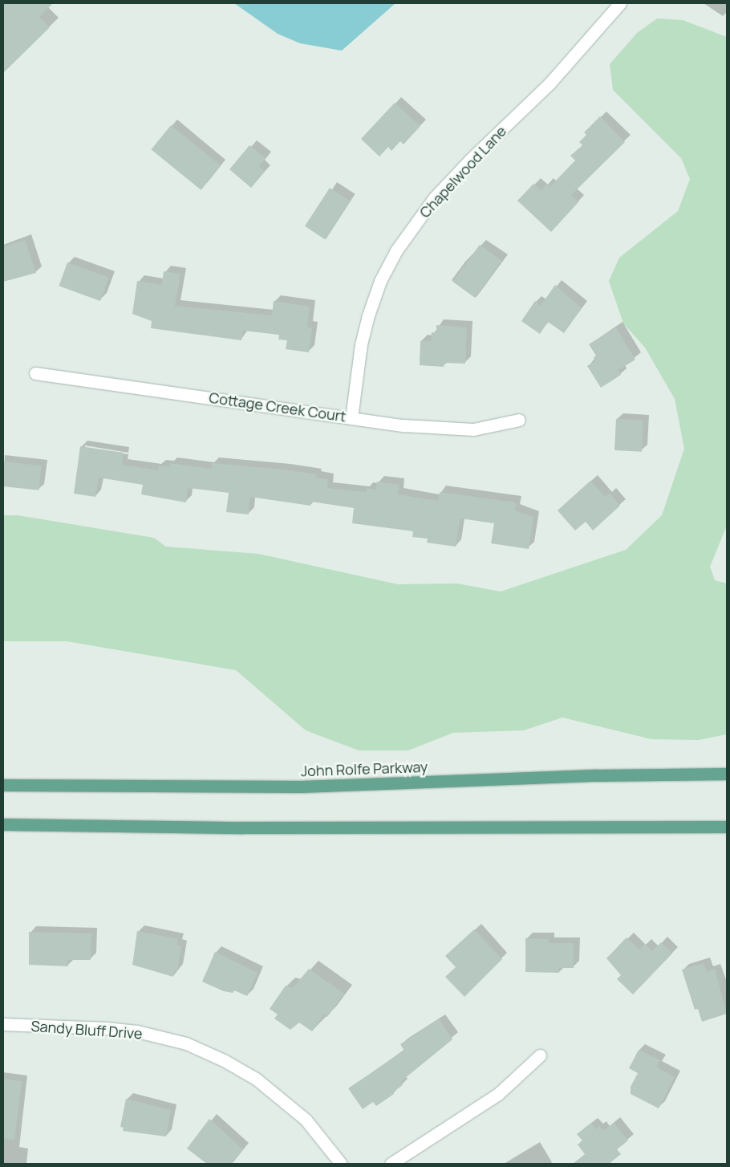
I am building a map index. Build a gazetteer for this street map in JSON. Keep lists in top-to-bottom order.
{
  "streets": {
    "main road": ["John Rolfe Parkway"],
    "street": ["Chapelwood Lane", "Cottage Creek Court", "Sandy Bluff Drive"]
  },
  "crossings": [
    ["Chapelwood Lane", "Cottage Creek Court"]
  ]
}
